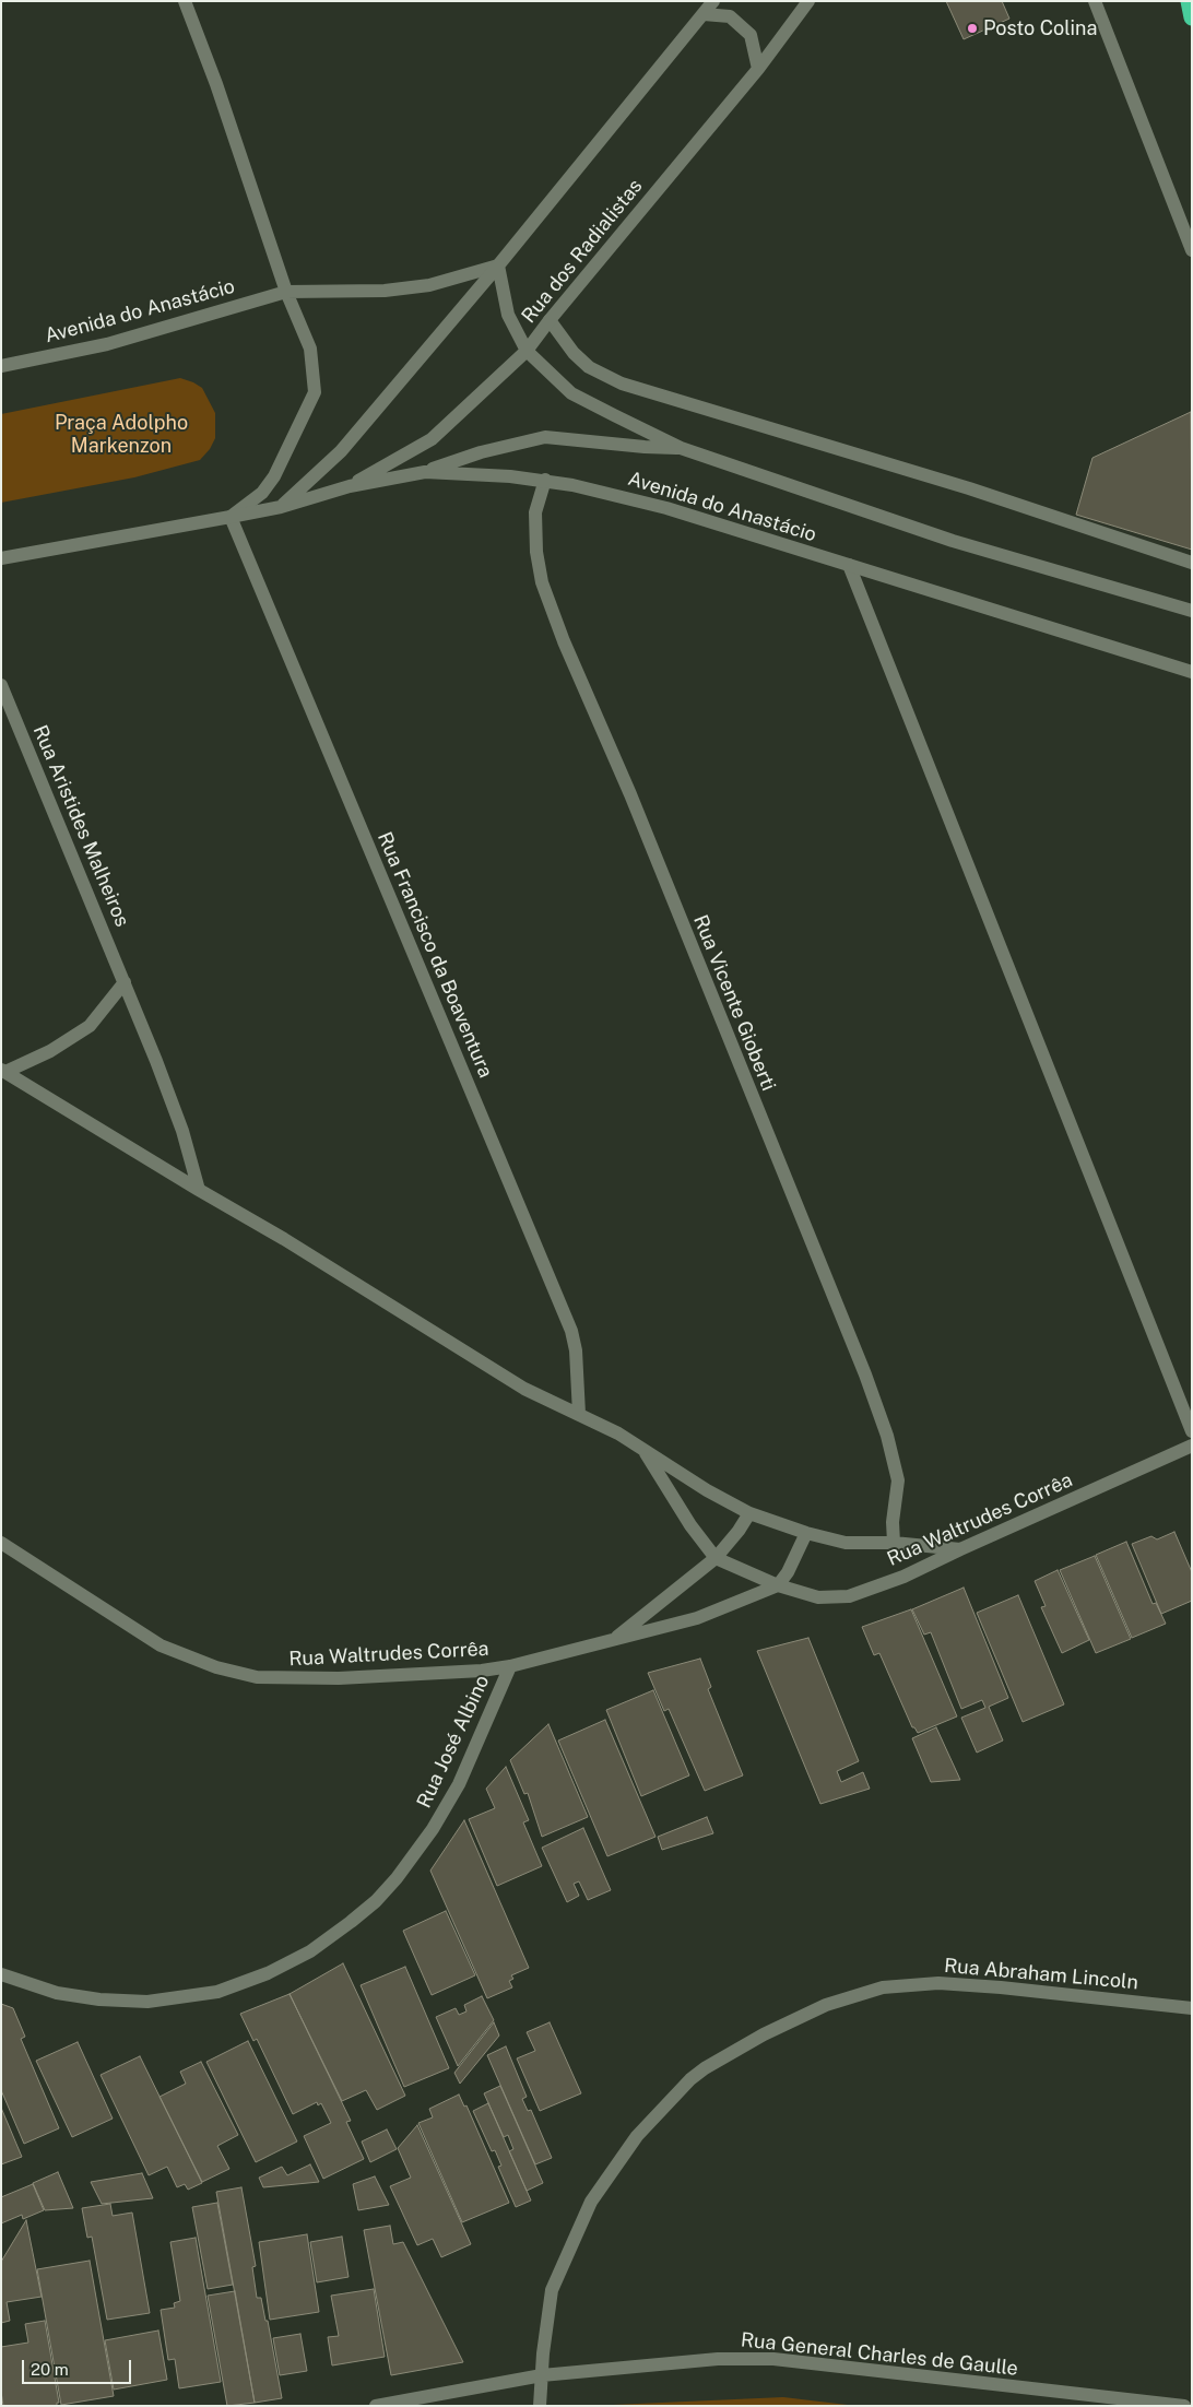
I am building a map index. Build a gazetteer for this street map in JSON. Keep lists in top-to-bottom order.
{
  "streets": {
    "street": [
      "Rua dos Radialistas",
      "Avenida do Anastácio",
      "Rua Aristides Malheiros",
      "Rua Francisco da Boaventura",
      "Rua Vicente Gioberti",
      "Rua Waltrudes Corrêa",
      "Rua José Albino",
      "Rua Abraham Lincoln",
      "Rua General Charles de Gaulle"
    ]
  },
  "crossings": [
    ["Rua dos Radialistas", "Avenida do Anastácio"],
    ["Avenida do Anastácio", "Rua Francisco da Boaventura"],
    ["Avenida do Anastácio", "Rua Vicente Gioberti"],
    ["Rua Waltrudes Corrêa", "Rua José Albino"],
    ["Rua Abraham Lincoln", "Rua General Charles de Gaulle"]
  ],
  "parks": ["Praça Adolpho Markenzon"],
  "places": ["Posto Colina"],
  "scale_bar": "20 m"
}
